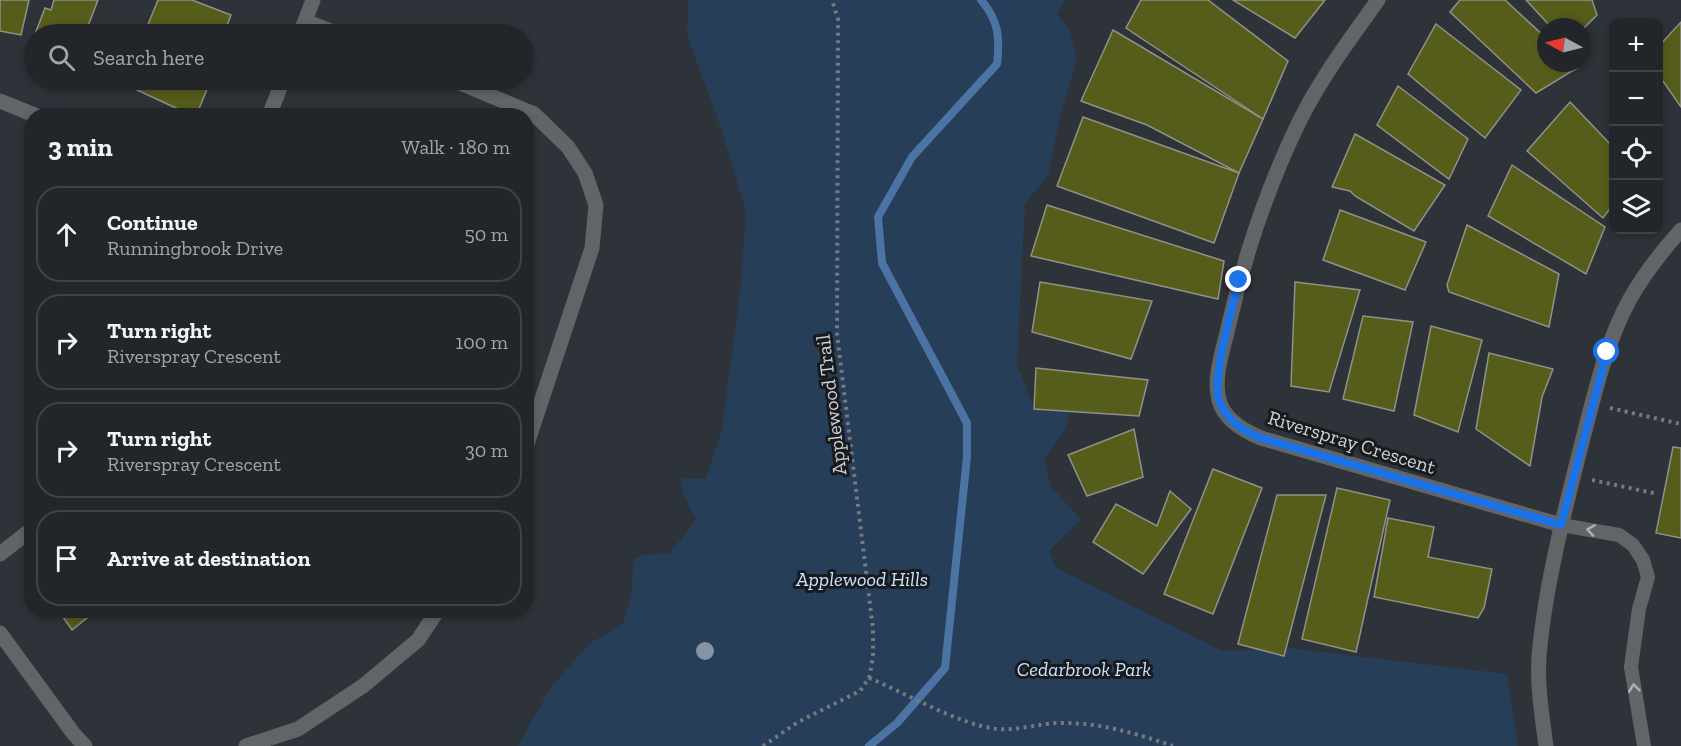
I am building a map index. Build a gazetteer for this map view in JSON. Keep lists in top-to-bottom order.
{
  "streets": {
    "street": ["Riverspray Crescent"],
    "path": ["Applewood Trail"]
  },
  "parks": ["Applewood Hills", "Cedarbrook Park"],
  "north": "left",
  "page": {
    "map_buttons": ["+", "−"],
    "search": "Search here",
    "heading": ["3 min", "Walk · 180 m"],
    "list": [
      ["Continue", "Runningbrook Drive", "50 m"],
      ["Turn right", "Riverspray Crescent", "100 m"],
      ["Turn right", "Riverspray Crescent", "30 m"],
      "Arrive at destination"
    ]
  }
}
